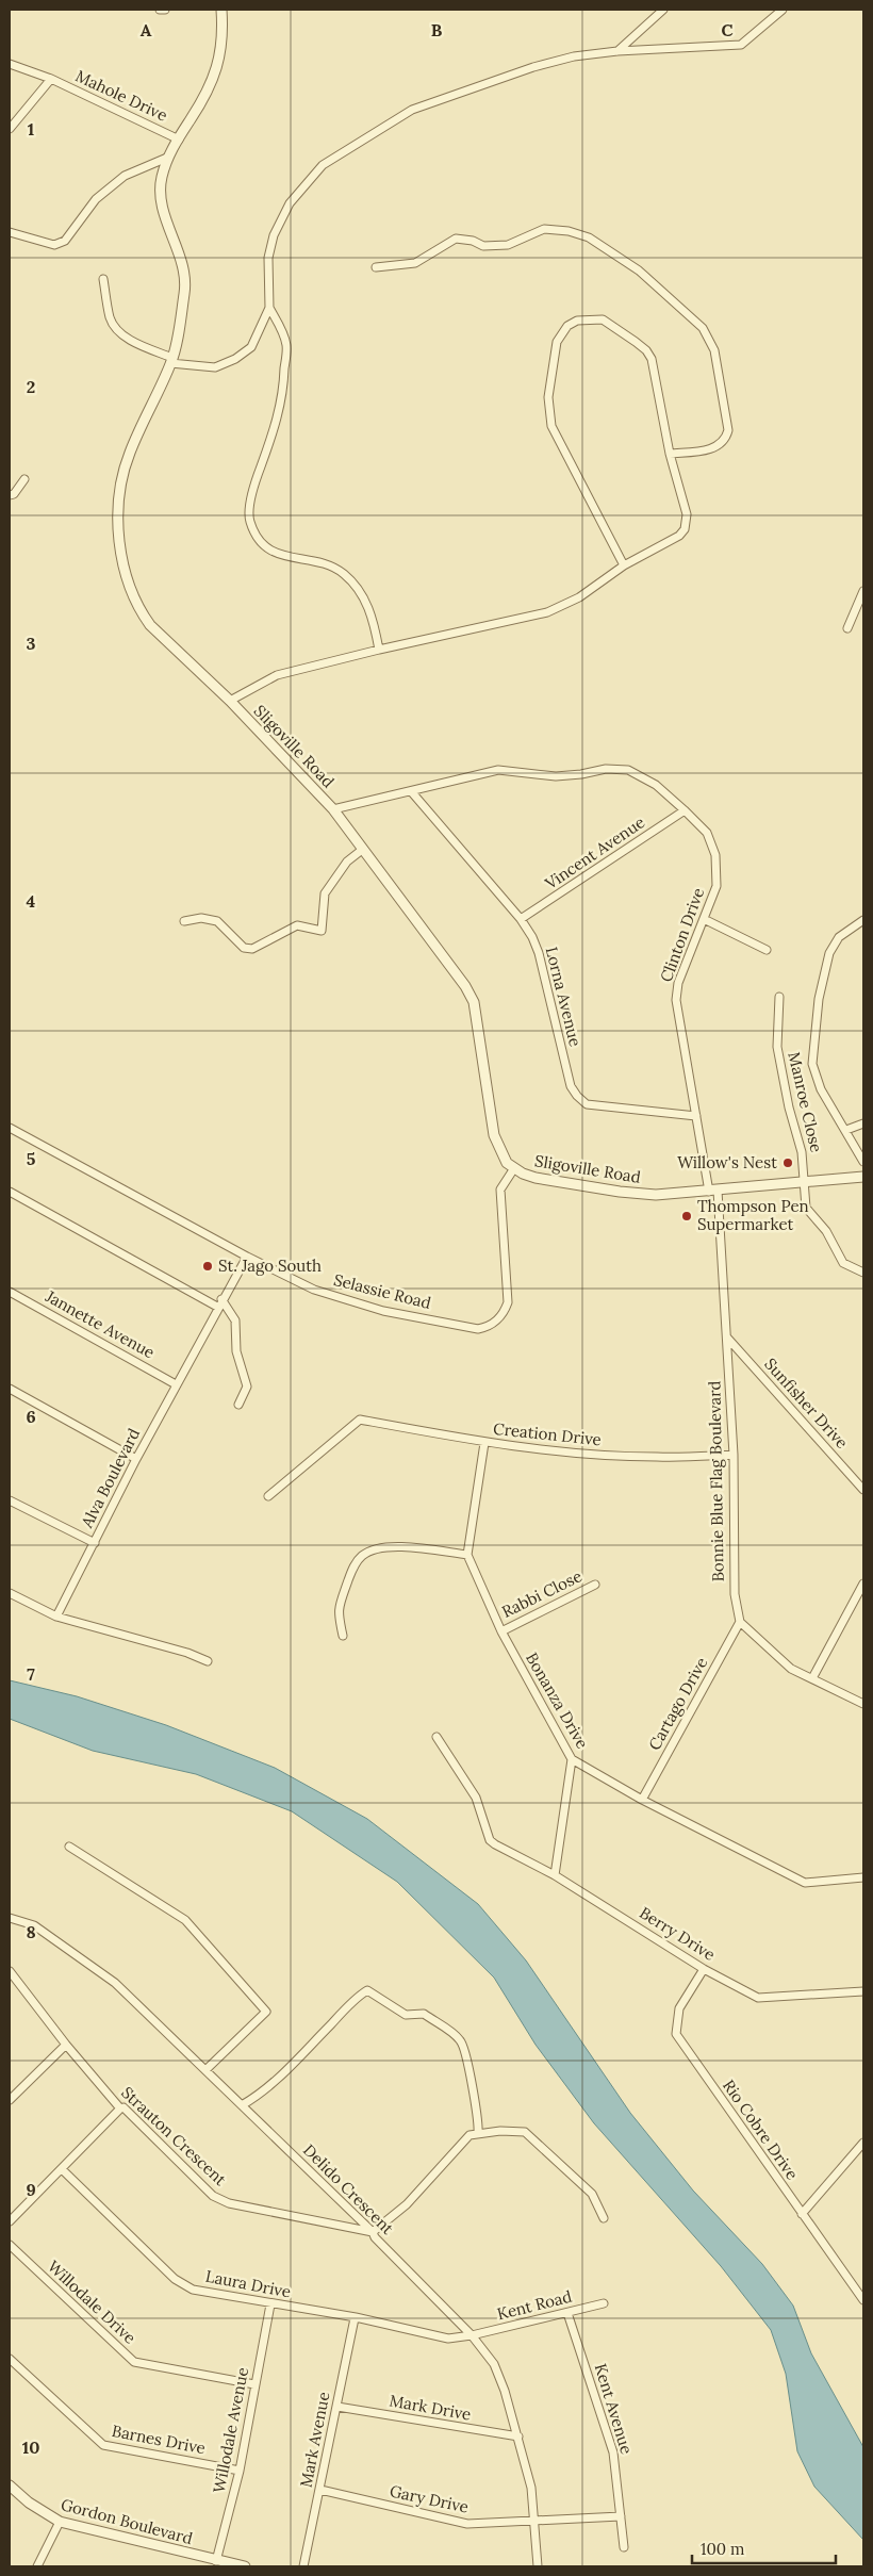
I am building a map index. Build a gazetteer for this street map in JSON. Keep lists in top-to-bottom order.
{
  "streets": {
    "street": [
      "Mahole Drive",
      "Sligoville Road",
      "Vincent Avenue",
      "Clinton Drive",
      "Lorna Avenue",
      "Manroe Close",
      "Selassie Road",
      "Jannette Avenue",
      "Sunfisher Drive",
      "Creation Drive",
      "Alva Boulevard",
      "Bonnie Blue Flag Boulevard",
      "Rabbi Close",
      "Bonanza Drive",
      "Cartago Drive",
      "Berry Drive",
      "Rio Cobre Drive",
      "Strauton Crescent",
      "Delido Crescent",
      "Laura Drive",
      "Willodale Drive",
      "Kent Road",
      "Mark Drive",
      "Kent Avenue",
      "Willodale Avenue",
      "Barnes Drive",
      "Mark Avenue",
      "Gary Drive",
      "Gordon Boulevard"
    ]
  },
  "crossings": [
    ["Mahole Drive", "Sligoville Road"],
    ["Sligoville Road", "Clinton Drive"],
    ["Sligoville Road", "Manroe Close"],
    ["Sligoville Road", "Selassie Road"],
    ["Sligoville Road", "Bonnie Blue Flag Boulevard"],
    ["Vincent Avenue", "Clinton Drive"],
    ["Vincent Avenue", "Lorna Avenue"],
    ["Clinton Drive", "Lorna Avenue"],
    ["Clinton Drive", "Bonnie Blue Flag Boulevard"],
    ["Selassie Road", "Alva Boulevard"],
    ["Jannette Avenue", "Alva Boulevard"],
    ["Sunfisher Drive", "Bonnie Blue Flag Boulevard"],
    ["Creation Drive", "Bonnie Blue Flag Boulevard"],
    ["Bonnie Blue Flag Boulevard", "Cartago Drive"],
    ["Rabbi Close", "Bonanza Drive"],
    ["Bonanza Drive", "Cartago Drive"],
    ["Berry Drive", "Rio Cobre Drive"],
    ["Strauton Crescent", "Delido Crescent"],
    ["Delido Crescent", "Laura Drive"],
    ["Delido Crescent", "Kent Road"],
    ["Delido Crescent", "Mark Drive"],
    ["Delido Crescent", "Gary Drive"],
    ["Laura Drive", "Kent Road"],
    ["Laura Drive", "Willodale Avenue"],
    ["Laura Drive", "Mark Avenue"],
    ["Willodale Drive", "Willodale Avenue"],
    ["Kent Road", "Kent Avenue"],
    ["Mark Drive", "Mark Avenue"],
    ["Willodale Avenue", "Barnes Drive"],
    ["Willodale Avenue", "Gordon Boulevard"],
    ["Mark Avenue", "Gary Drive"]
  ],
  "places": ["Willow's Nest", "Thompson Pen Supermarket", "St. Jago South"],
  "scale_bar": "100 m",
  "grid": {
    "columns": ["A", "B", "C"],
    "rows": [
      "1",
      "2",
      "3",
      "4",
      "5",
      "6",
      "7",
      "8",
      "9",
      "10"
    ]
  }
}
